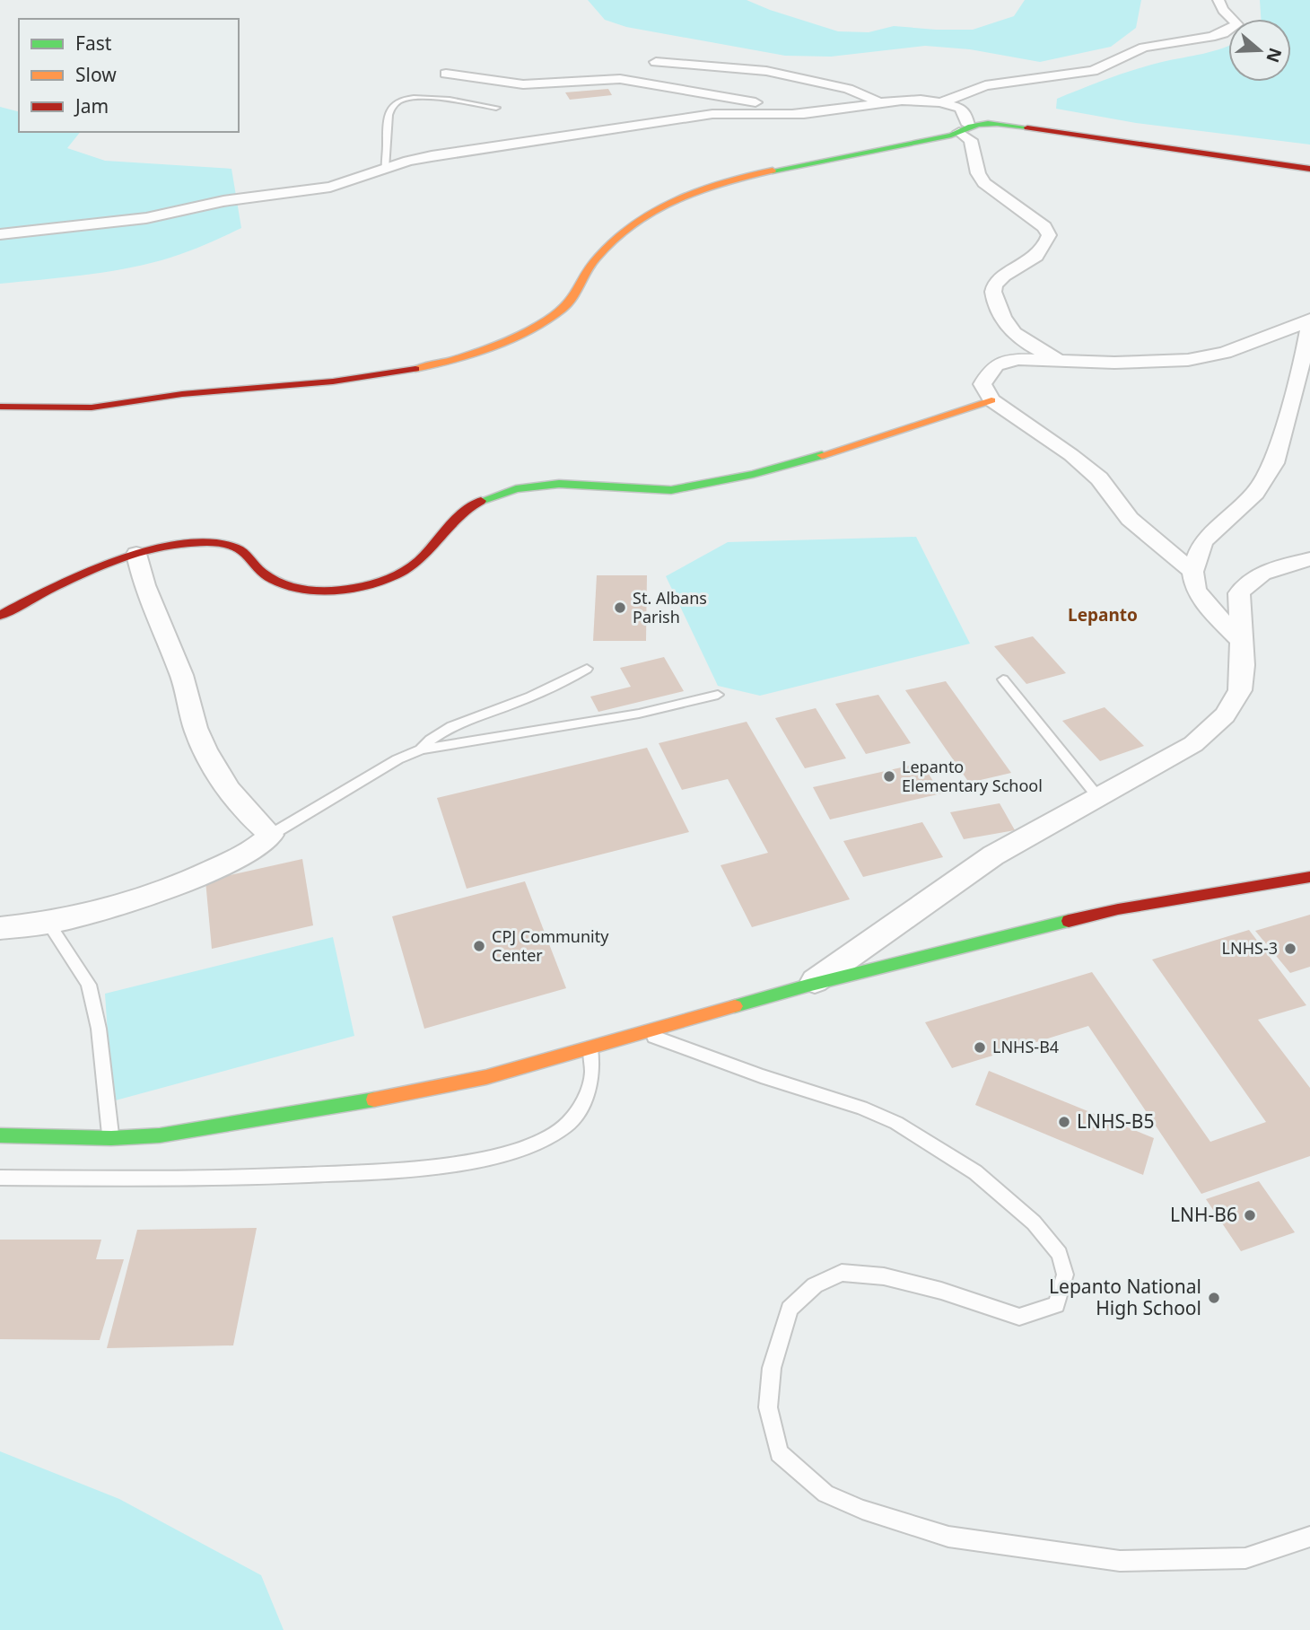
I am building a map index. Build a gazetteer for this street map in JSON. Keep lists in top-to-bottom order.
{
  "districts": ["Lepanto"],
  "places": [
    "St. Albans Parish",
    "Lepanto Elementary School",
    "CPJ Community Center",
    "LNHS-3",
    "LNHS-B4",
    "LNHS-B5",
    "LNH-B6",
    "Lepanto National High School"
  ],
  "legend": ["Fast", "Slow", "Jam"],
  "north": "right"
}
